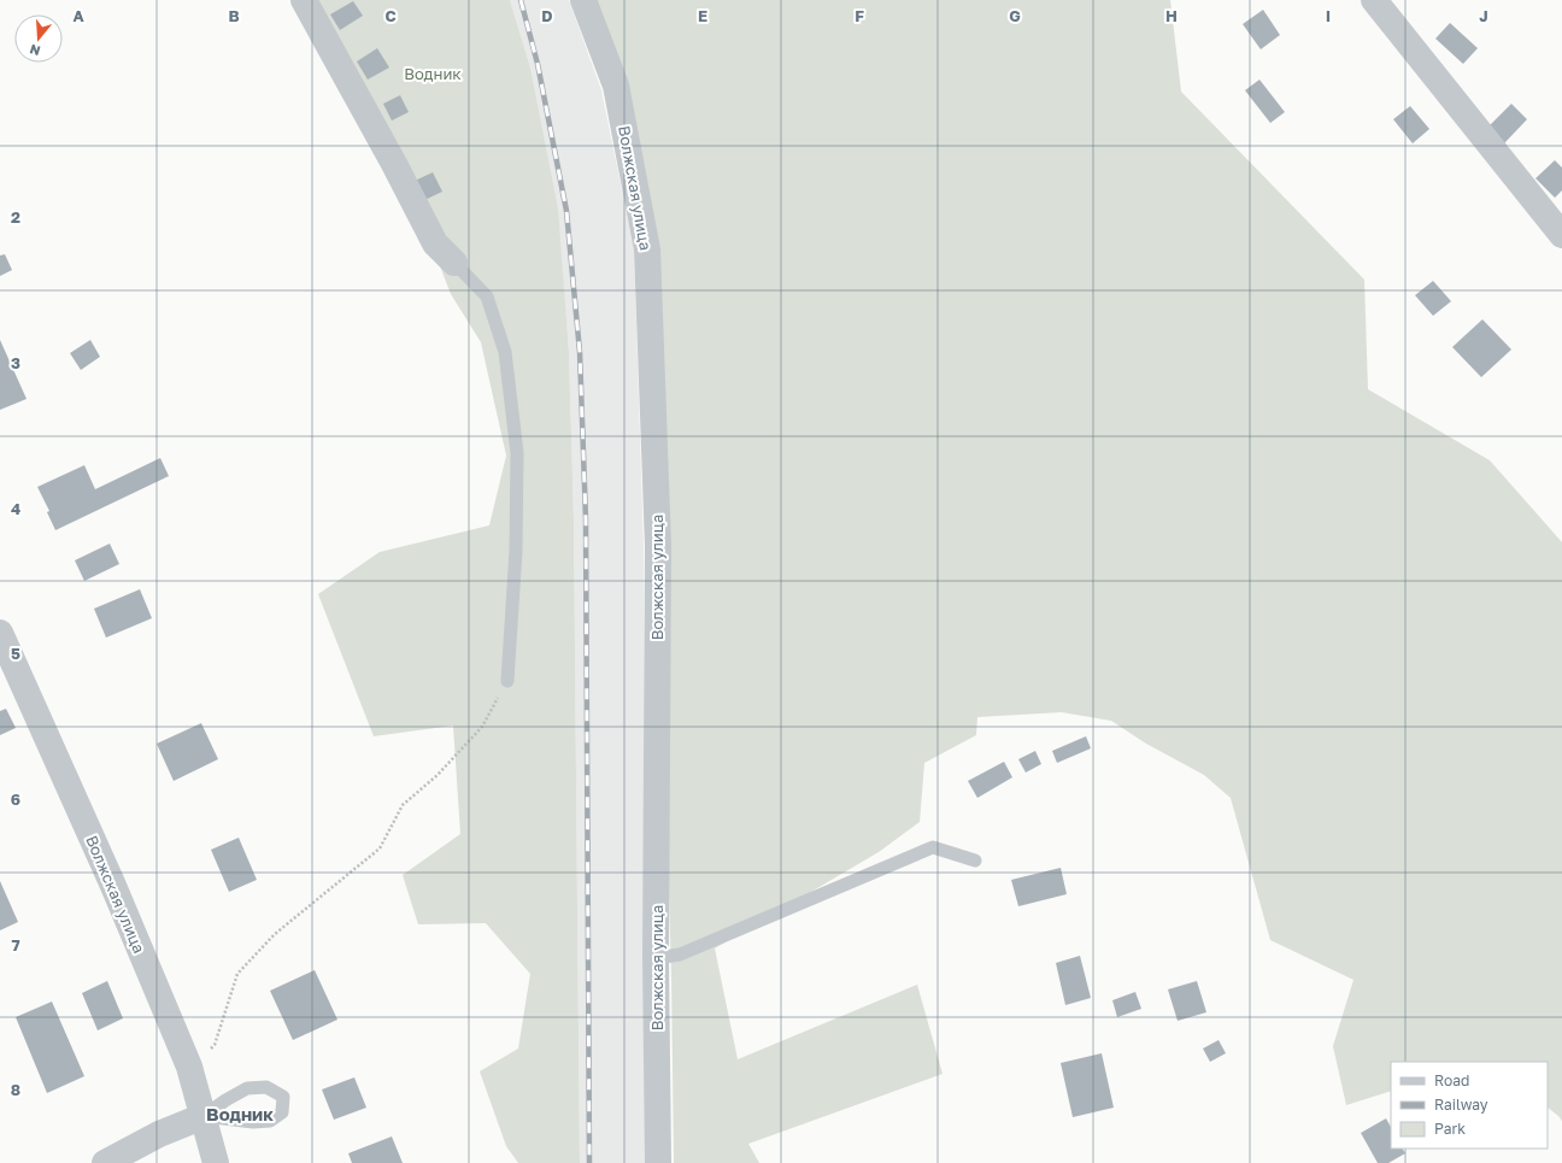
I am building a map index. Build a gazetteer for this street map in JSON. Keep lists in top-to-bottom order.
{
  "streets": {
    "street": ["Волжская улица"]
  },
  "districts": ["Водник"],
  "parks": ["Водник"],
  "legend": ["Road", "Railway", "Park"],
  "north": "bottom",
  "grid": {
    "columns": [
      "A",
      "B",
      "C",
      "D",
      "E",
      "F",
      "G",
      "H",
      "I",
      "J"
    ],
    "rows": [
      "2",
      "3",
      "4",
      "5",
      "6",
      "7",
      "8"
    ]
  }
}
